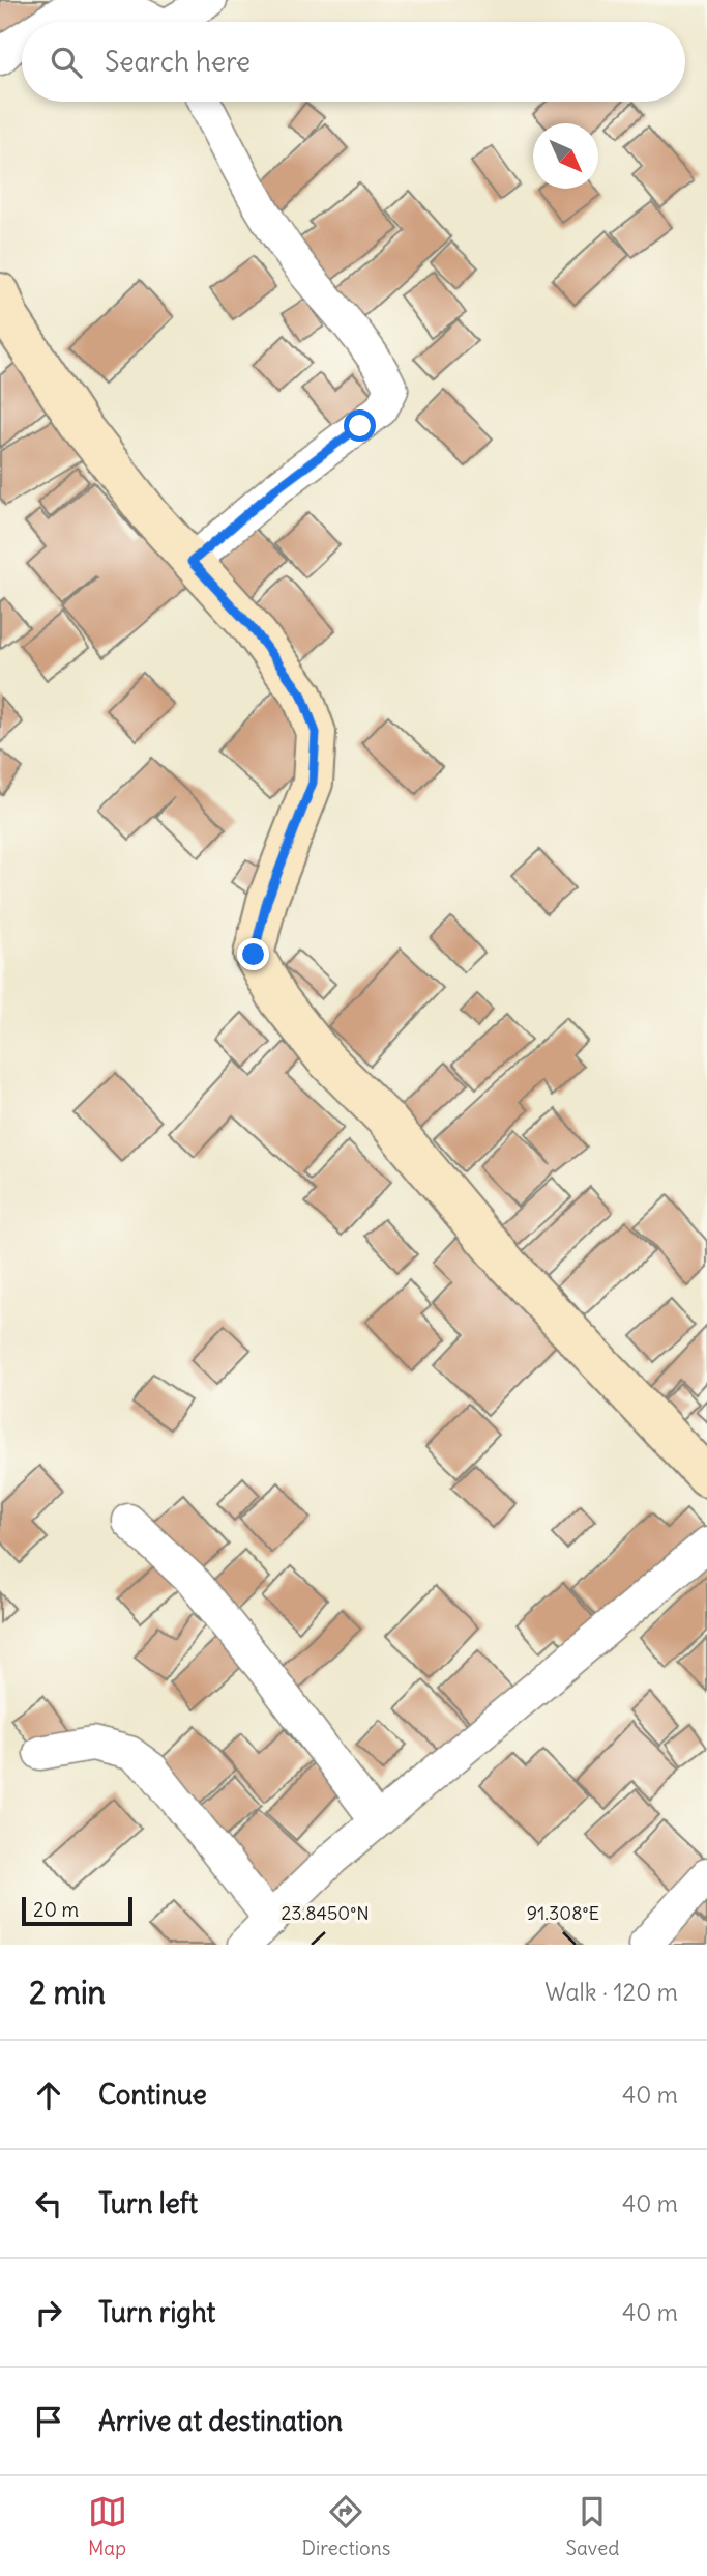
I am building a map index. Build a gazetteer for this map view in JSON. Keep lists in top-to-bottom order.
{
  "scale_bar": "20 m",
  "north": "bottom right",
  "page": {
    "search": "Search here",
    "scale": "20 m",
    "heading": ["2 min", "Walk · 120 m"],
    "list": [
      ["Continue", "40 m"],
      ["Turn left", "40 m"],
      ["Turn right", "40 m"],
      "Arrive at destination"
    ],
    "nav": ["Map", "Directions", "Saved"]
  },
  "coordinates": ["23.8450°N", "91.308°E"]
}
